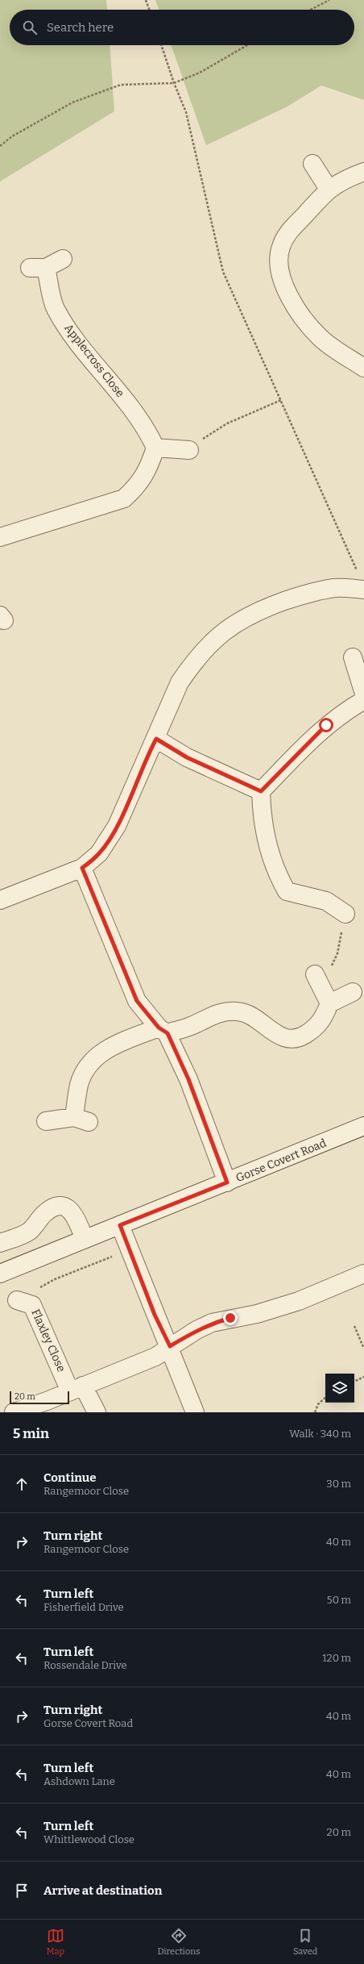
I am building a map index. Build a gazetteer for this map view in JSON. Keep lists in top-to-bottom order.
{
  "streets": {
    "street": ["Applecross Close", "Gorse Covert Road", "Flaxley Close"]
  },
  "scale_bar": "20 m",
  "page": {
    "search": "Search here",
    "scale": "20 m",
    "heading": ["5 min", "Walk · 340 m"],
    "list": [
      ["Continue", "Rangemoor Close", "30 m"],
      ["Turn right", "Rangemoor Close", "40 m"],
      ["Turn left", "Fisherfield Drive", "50 m"],
      ["Turn left", "Rossendale Drive", "120 m"],
      ["Turn right", "Gorse Covert Road", "40 m"],
      ["Turn left", "Ashdown Lane", "40 m"],
      ["Turn left", "Whittlewood Close", "20 m"],
      "Arrive at destination"
    ],
    "nav": ["Map", "Directions", "Saved"]
  }
}
